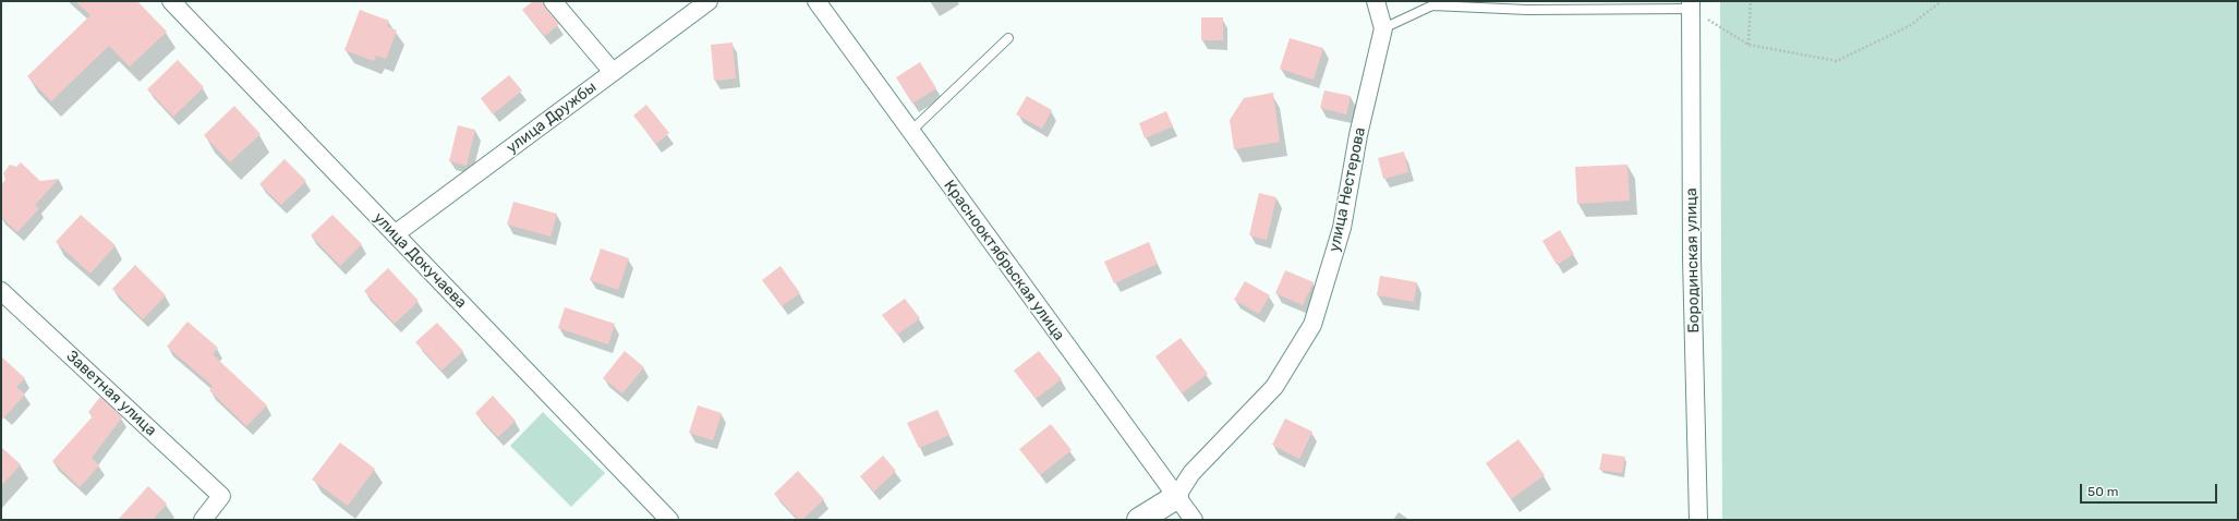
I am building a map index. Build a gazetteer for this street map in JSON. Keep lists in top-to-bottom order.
{
  "streets": {
    "street": [
      "улица Дружбы",
      "улица Нестерова",
      "улица Докучаева",
      "Краснооктябрьская улица",
      "Бородинская улица",
      "Заветная улица"
    ]
  },
  "crossings": [
    ["улица Дружбы", "улица Докучаева"],
    ["улица Нестерова", "Краснооктябрьская улица"]
  ],
  "scale_bar": "50 m"
}
